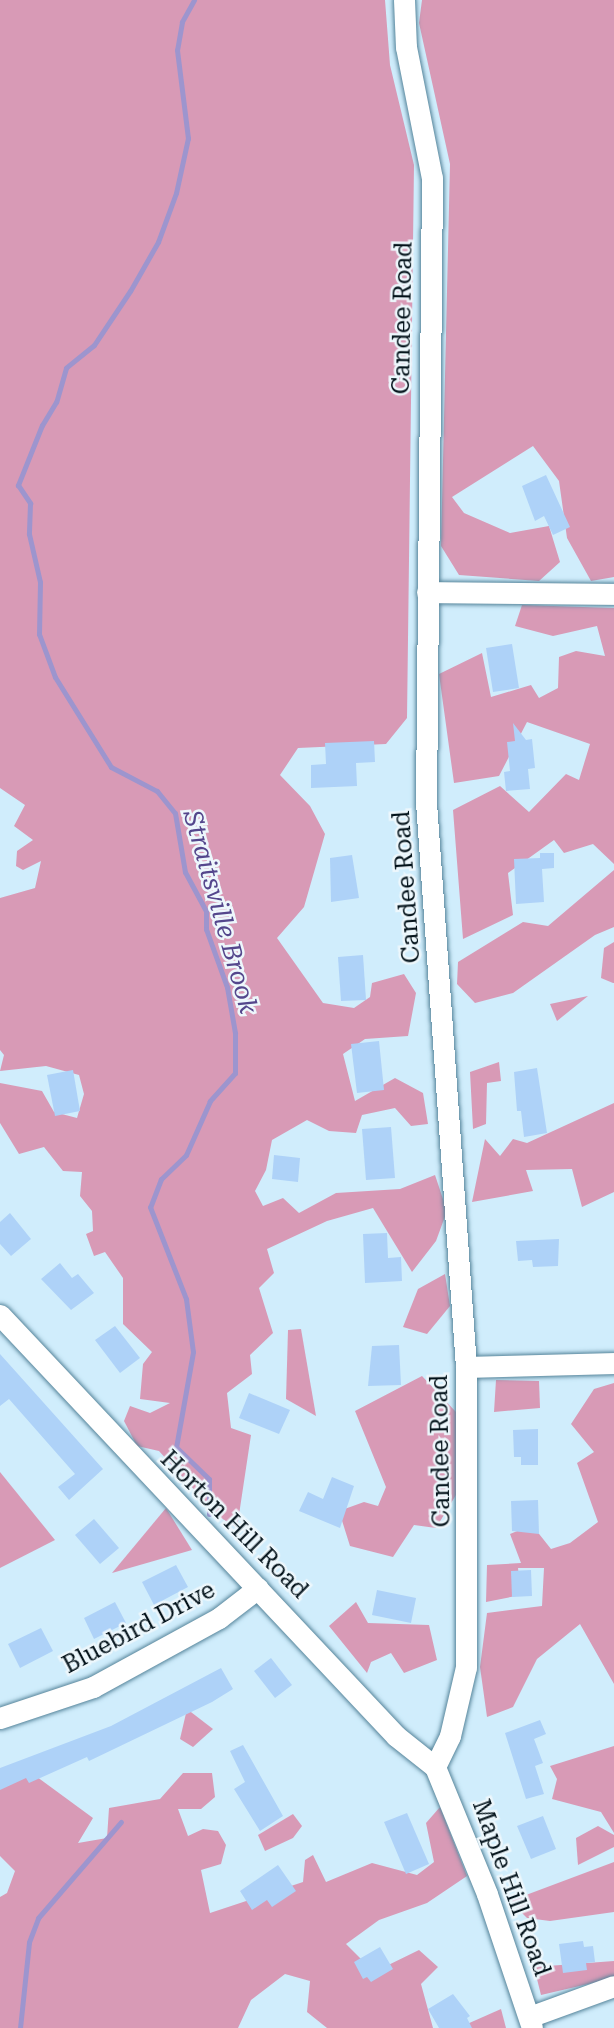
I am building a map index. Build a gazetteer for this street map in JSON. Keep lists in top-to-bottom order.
{
  "streets": {
    "street": [
      "Candee Road",
      "Horton Hill Road",
      "Bluebird Drive",
      "Maple Hill Road"
    ]
  },
  "crossings": [
    ["Candee Road", "Horton Hill Road"],
    ["Candee Road", "Maple Hill Road"],
    ["Horton Hill Road", "Bluebird Drive"],
    ["Horton Hill Road", "Maple Hill Road"]
  ],
  "water": ["Straitsville Brook"]
}
